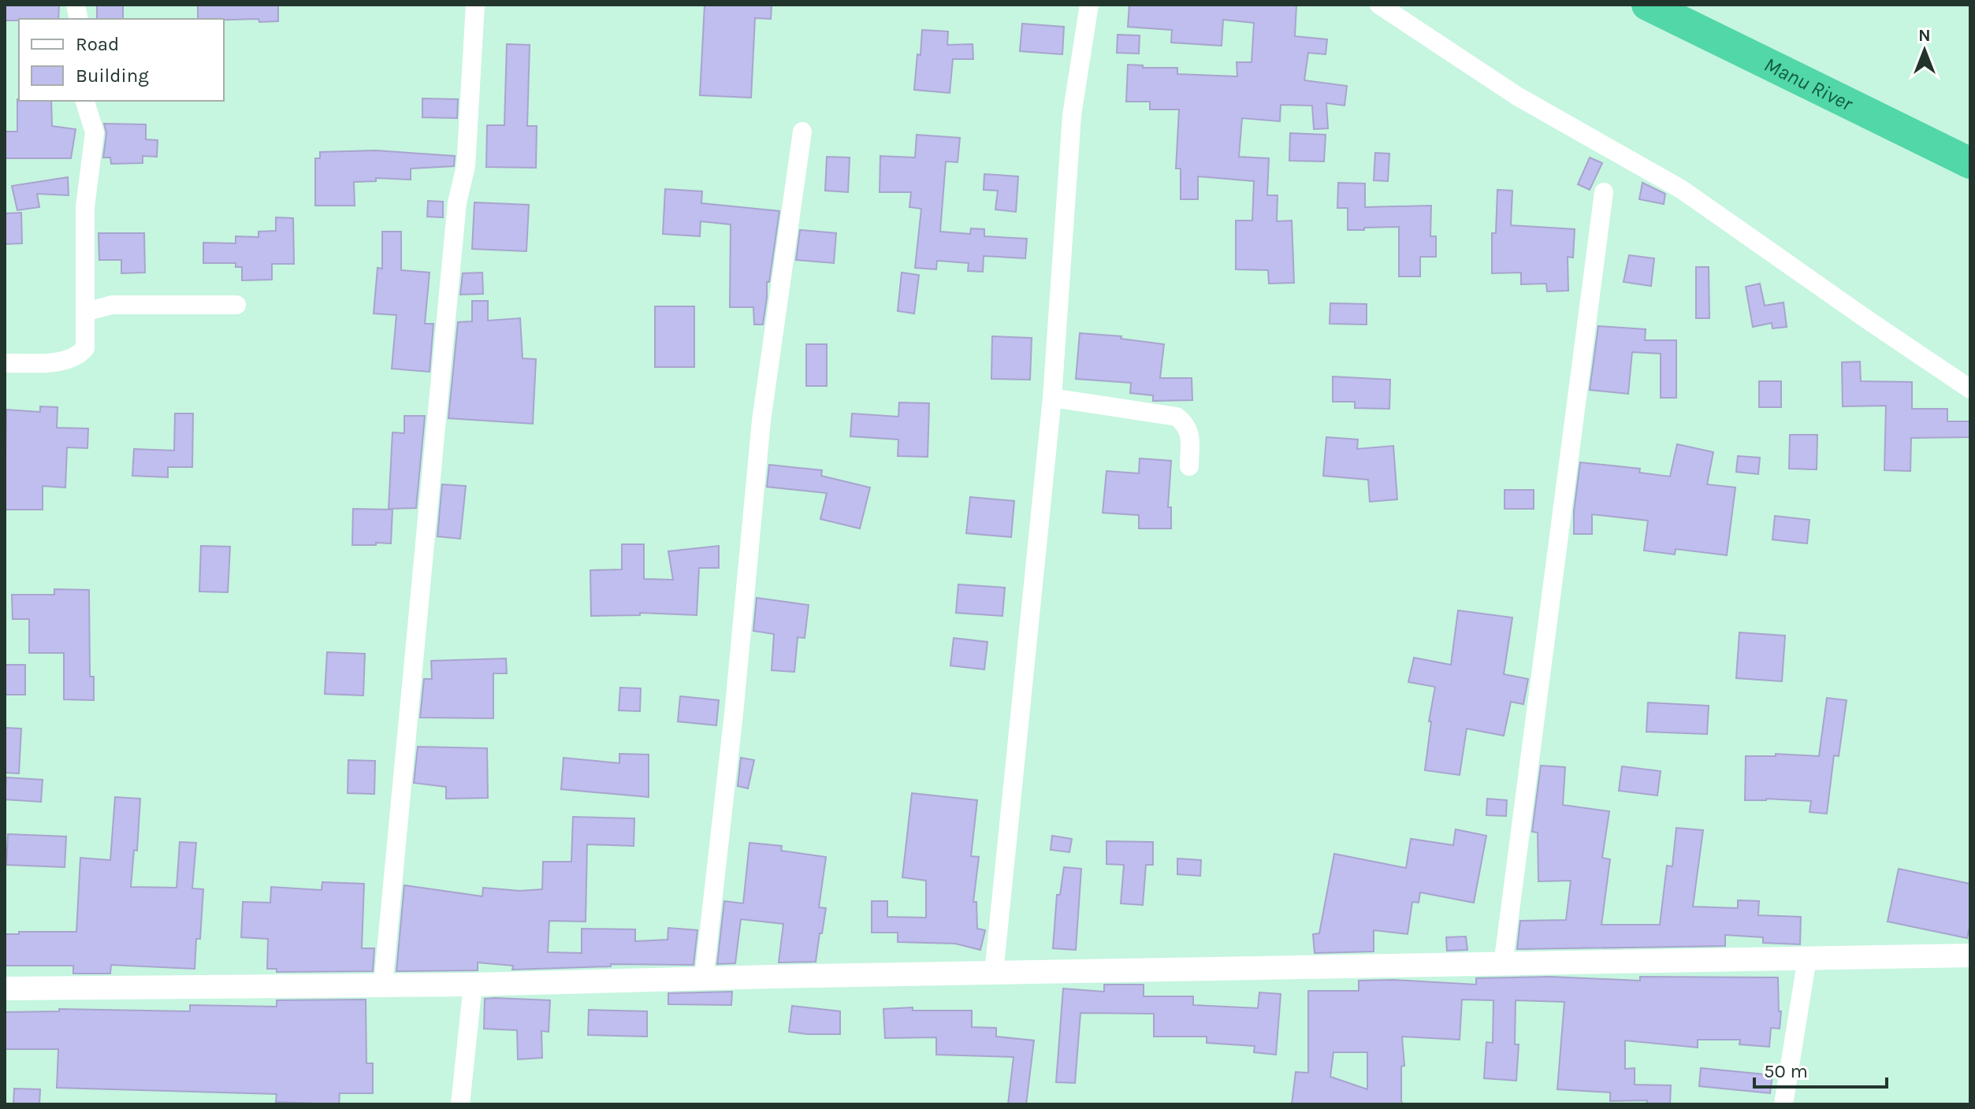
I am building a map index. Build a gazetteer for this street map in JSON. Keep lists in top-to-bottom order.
{
  "water": ["Manu River"],
  "legend": ["Road", "Building"],
  "scale_bar": "50 m",
  "north": "top"
}
